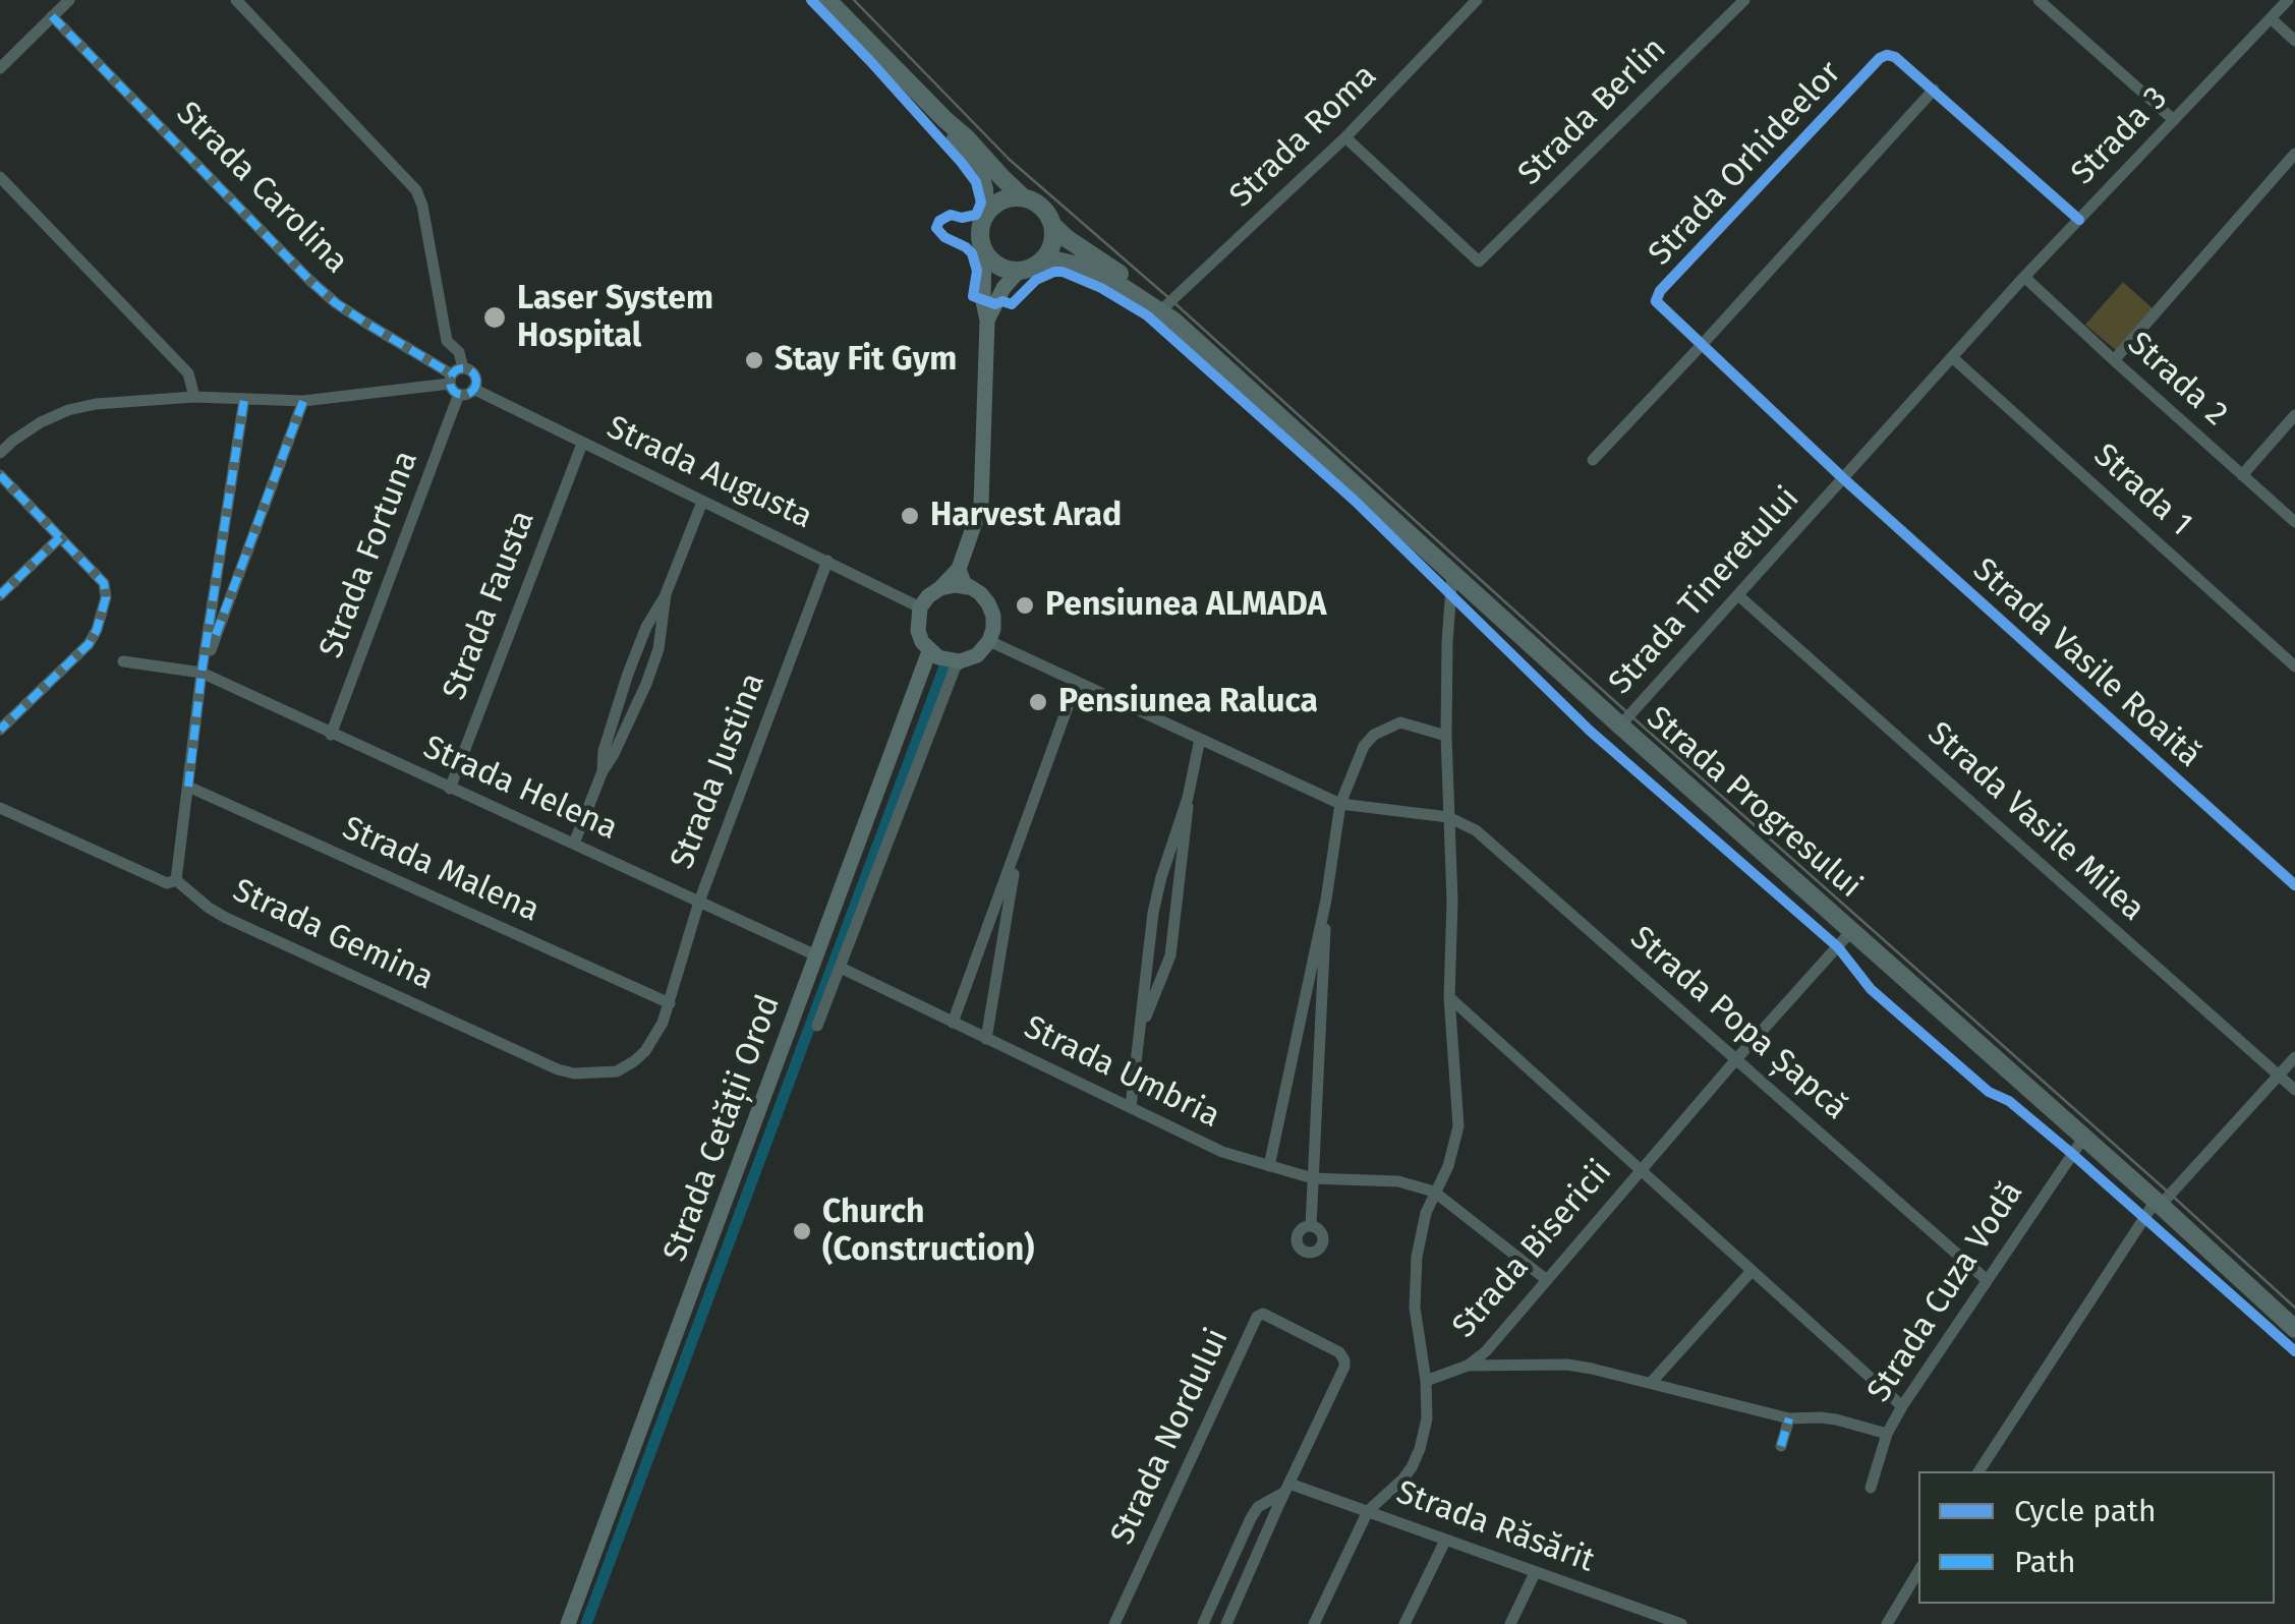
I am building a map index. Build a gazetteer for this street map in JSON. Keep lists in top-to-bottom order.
{
  "streets": {
    "main road": ["Strada Progresului"],
    "street": [
      "Strada Berlin",
      "Strada Roma",
      "Strada 3",
      "Strada Orhideelor",
      "Strada Carolina",
      "Strada 2",
      "Strada Augusta",
      "Strada 1",
      "Strada Fortuna",
      "Strada Tineretului",
      "Strada Fausta",
      "Strada Vasile Roaită",
      "Strada Justina",
      "Strada Helena",
      "Strada Vasile Milea",
      "Strada Malena",
      "Strada Gemina",
      "Strada Popa Șapcă",
      "Strada Umbria",
      "Strada Cetății Orod",
      "Strada Bisericii",
      "Strada Cuza Vodă",
      "Strada Nordului",
      "Strada Răsărit"
    ]
  },
  "crossings": [
    ["Strada Berlin", "Strada Roma"],
    ["Strada Roma", "Strada Progresului"],
    ["Strada 3", "Strada 2"],
    ["Strada 3", "Strada 1"],
    ["Strada 3", "Strada Tineretului"],
    ["Strada Orhideelor", "Strada Tineretului"],
    ["Strada Orhideelor", "Strada Vasile Roaită"],
    ["Strada Carolina", "Strada Fortuna"],
    ["Strada Augusta", "Strada Fausta"],
    ["Strada Augusta", "Strada Justina"],
    ["Strada Augusta", "Strada Cetății Orod"],
    ["Strada 1", "Strada Tineretului"],
    ["Strada Fortuna", "Strada Helena"],
    ["Strada Tineretului", "Strada Vasile Roaită"],
    ["Strada Tineretului", "Strada Progresului"],
    ["Strada Tineretului", "Strada Vasile Milea"],
    ["Strada Fausta", "Strada Helena"],
    ["Strada Justina", "Strada Helena"],
    ["Strada Justina", "Strada Malena"],
    ["Strada Justina", "Strada Gemina"],
    ["Strada Helena", "Strada Cetății Orod"],
    ["Strada Progresului", "Strada Bisericii"],
    ["Strada Progresului", "Strada Cuza Vodă"],
    ["Strada Malena", "Strada Gemina"],
    ["Strada Popa Șapcă", "Strada Bisericii"],
    ["Strada Popa Șapcă", "Strada Cuza Vodă"],
    ["Strada Nordului", "Strada Răsărit"]
  ],
  "places": [
    "Laser System Hospital",
    "Stay Fit Gym",
    "Harvest Arad",
    "Pensiunea ALMADA",
    "Pensiunea Raluca",
    "Church (Construction)"
  ],
  "legend": ["Cycle path", "Path"]
}
